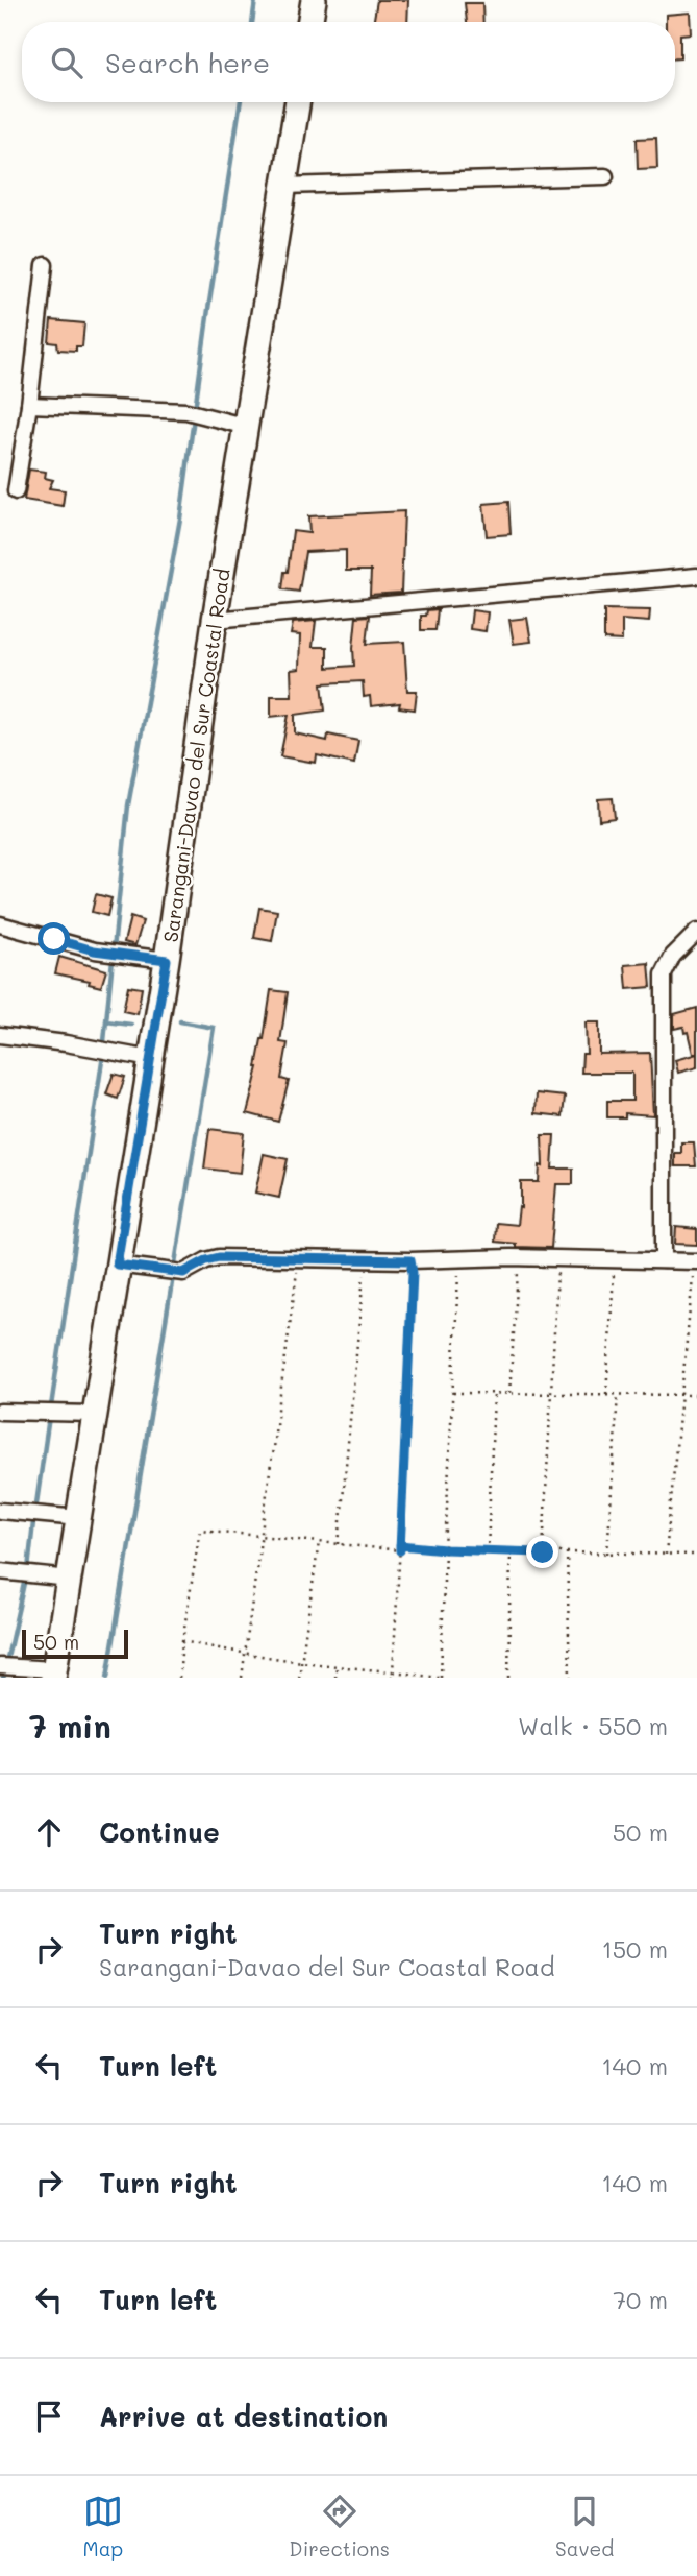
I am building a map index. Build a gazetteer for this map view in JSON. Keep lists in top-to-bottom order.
{
  "streets": {
    "main road": ["Sarangani-Davao del Sur Coastal Road"]
  },
  "scale_bar": "50 m",
  "page": {
    "search": "Search here",
    "scale": "50 m",
    "heading": ["7 min", "Walk · 550 m"],
    "list": [
      ["Continue", "50 m"],
      ["Turn right", "Sarangani-Davao del Sur Coastal Road", "150 m"],
      ["Turn left", "140 m"],
      ["Turn right", "140 m"],
      ["Turn left", "70 m"],
      "Arrive at destination"
    ],
    "nav": ["Map", "Directions", "Saved"]
  }
}
